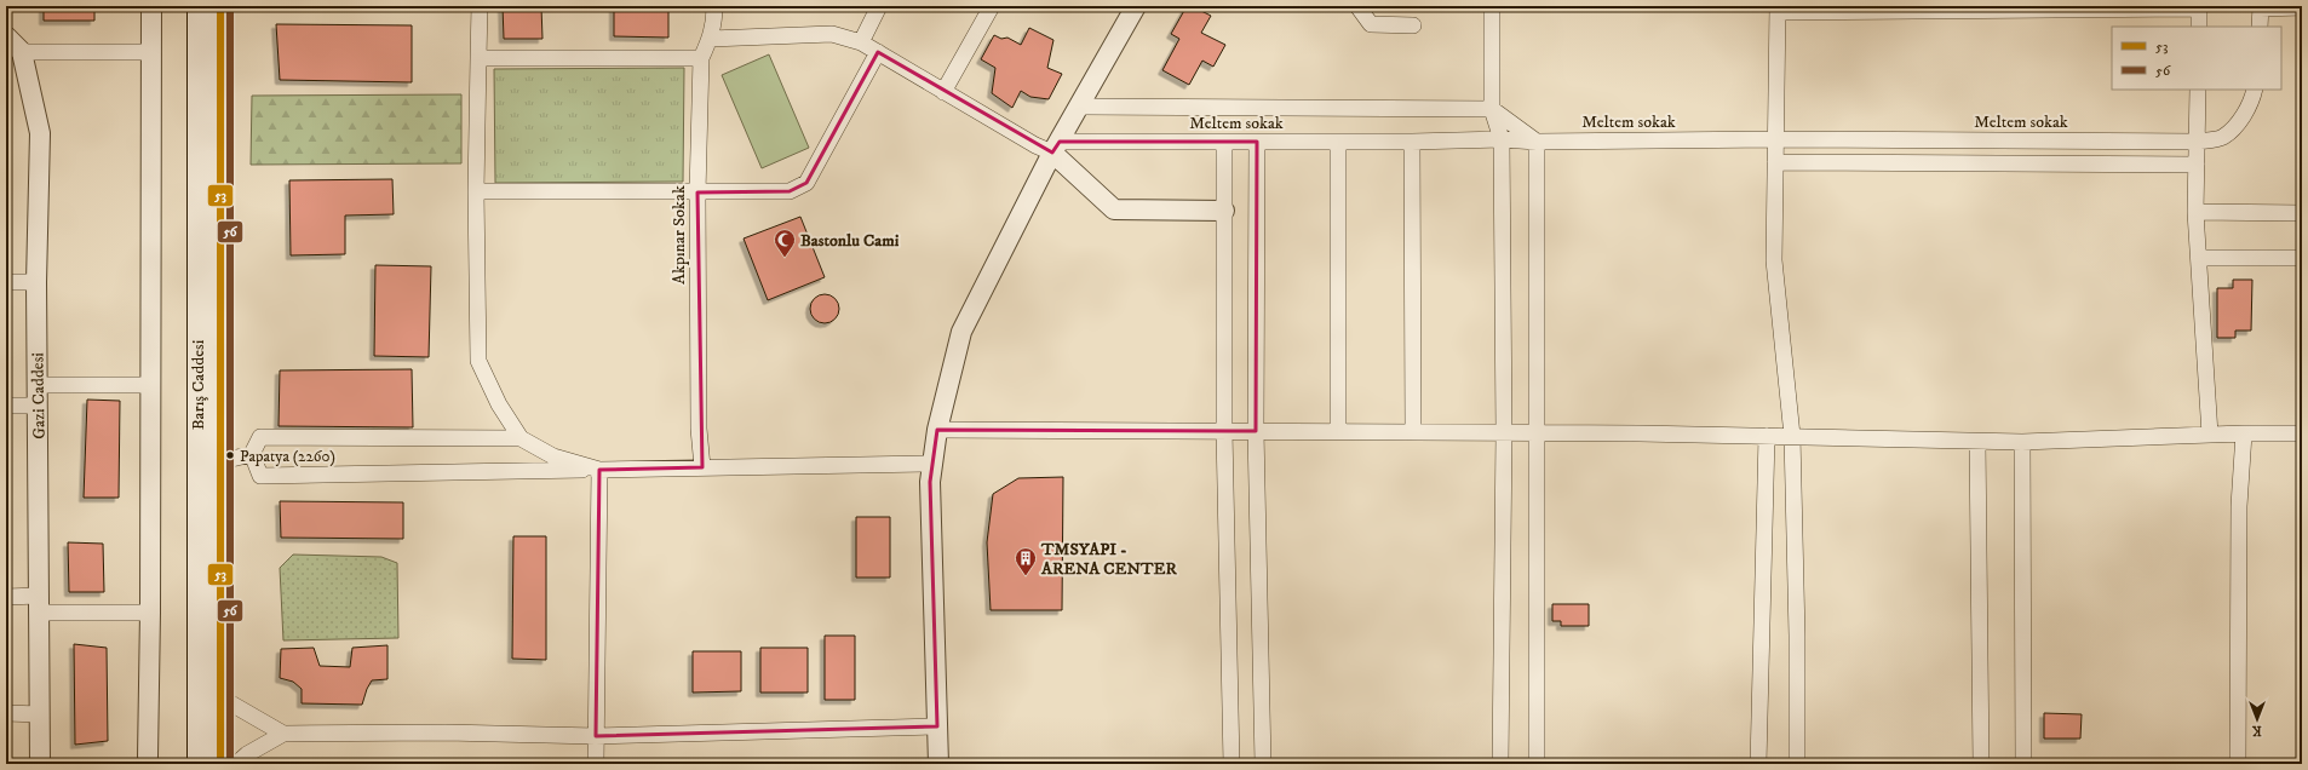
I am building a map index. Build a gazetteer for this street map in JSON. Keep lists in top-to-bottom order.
{
  "streets": {
    "main road": ["Barış Caddesi"],
    "street": ["Meltem sokak", "Akpınar Sokak", "Gazi Caddesi"]
  },
  "places": {
    "mosque": ["Bastonlu Cami"],
    "other": ["Papatya (2260)"],
    "building": ["TMSYAPI - ARENA CENTER"]
  },
  "lines": ["transit line 53", "transit line 56"],
  "legend": ["53", "56"],
  "north": "bottom"
}
